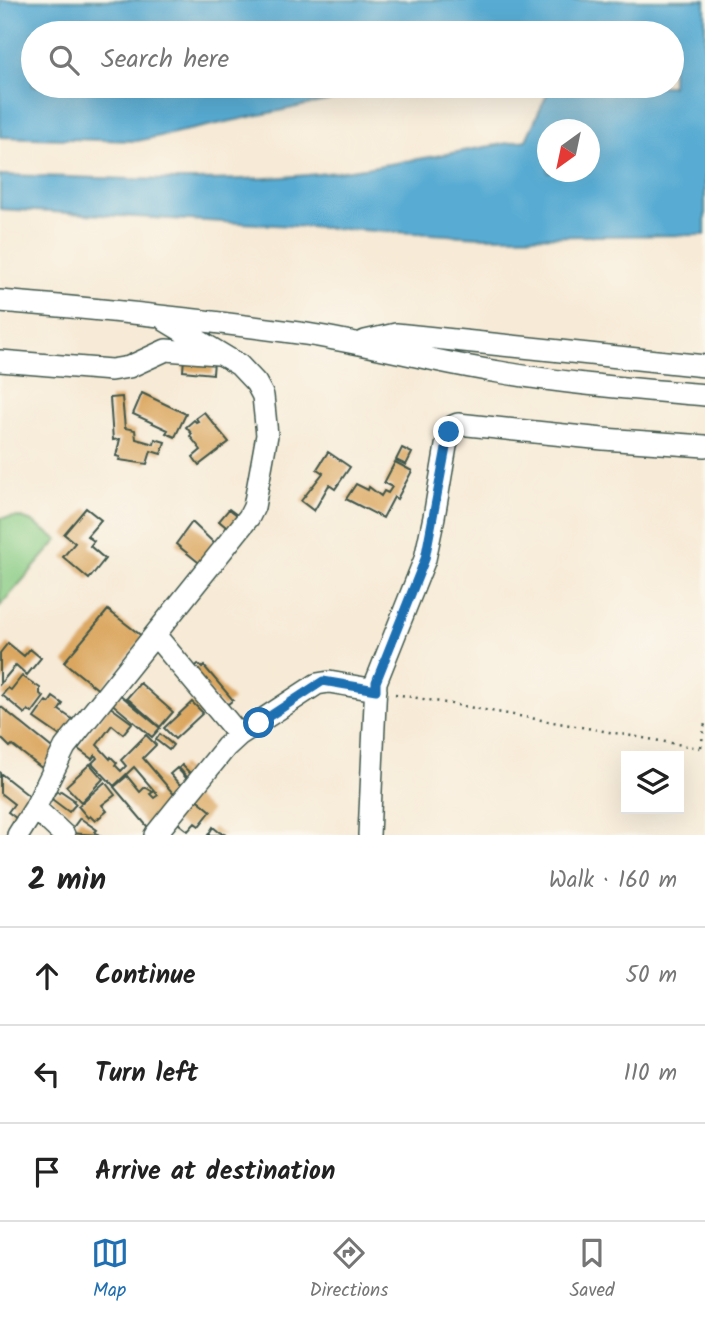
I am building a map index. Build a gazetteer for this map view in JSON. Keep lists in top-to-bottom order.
{
  "north": "bottom left",
  "page": {
    "search": "Search here",
    "heading": ["2 min", "Walk · 160 m"],
    "list": [
      ["Continue", "50 m"],
      ["Turn left", "110 m"],
      "Arrive at destination"
    ],
    "nav": ["Map", "Directions", "Saved"]
  }
}
